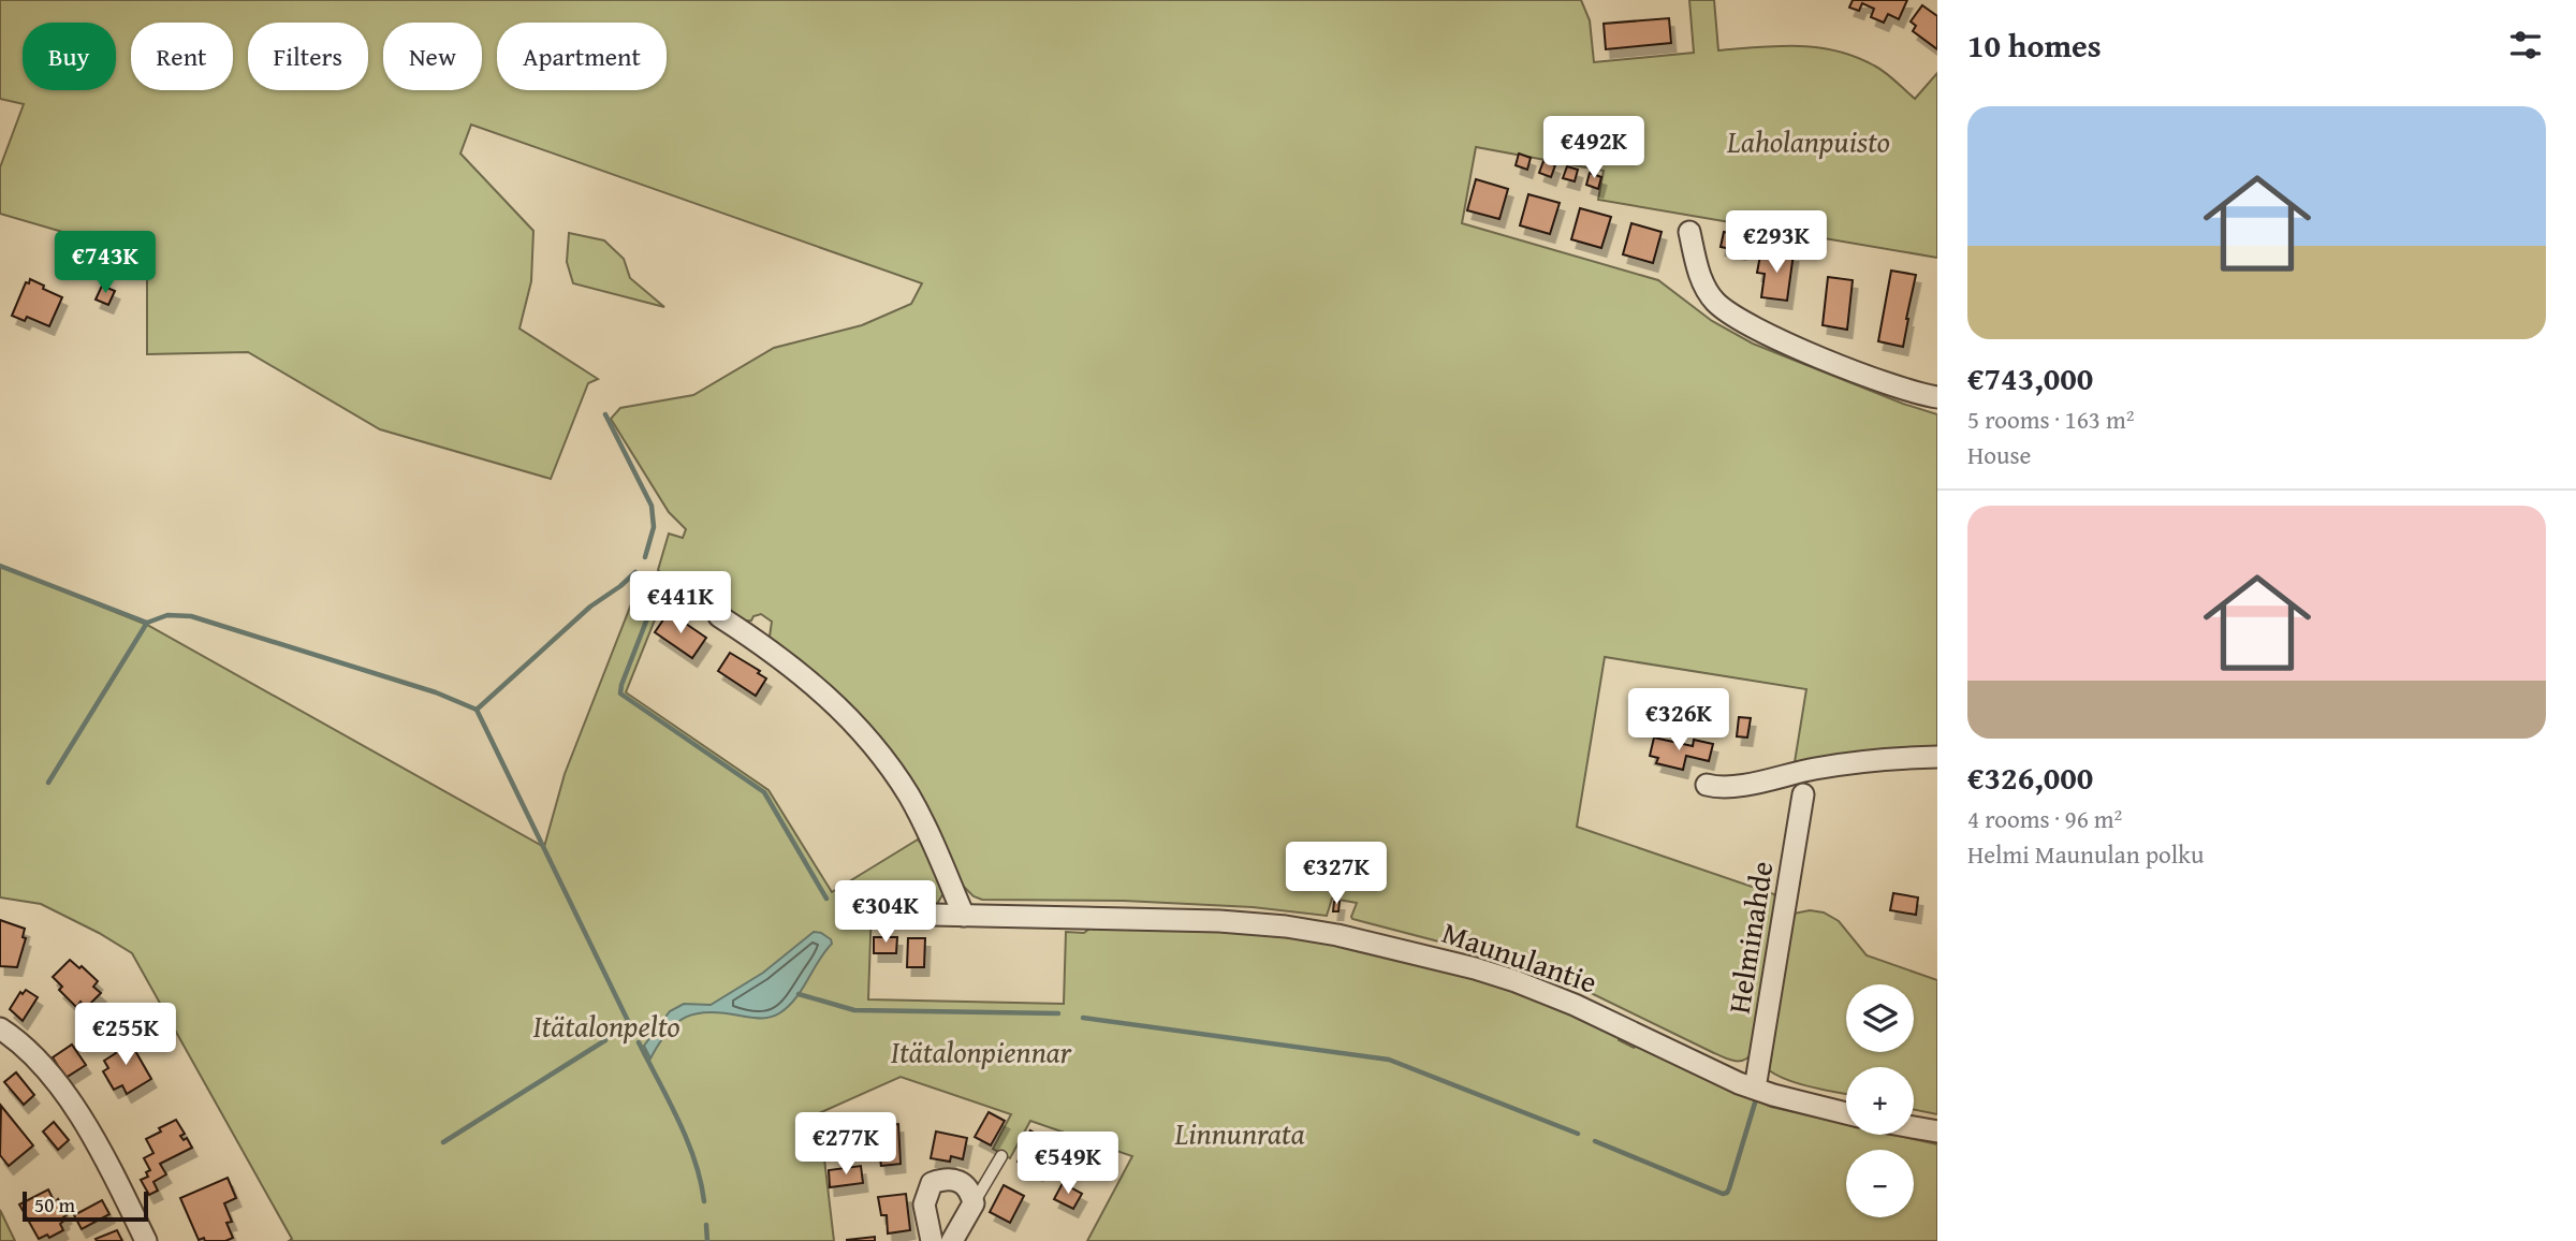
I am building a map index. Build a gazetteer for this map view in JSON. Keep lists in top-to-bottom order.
{
  "streets": {
    "street": ["Helminahde", "Maunulantie"]
  },
  "crossings": [
    ["Helminahde", "Maunulantie"]
  ],
  "parks": [
    "Laholanpuisto",
    "Itätalonpelto",
    "Itätalonpiennar",
    "Linnunrata"
  ],
  "scale_bar": "50 m",
  "page": {
    "heading": "10 homes",
    "chip": [
      "Buy",
      "Rent",
      "Filters",
      "New",
      "Apartment"
    ],
    "list": [
      {
        "name": "€743,000",
        "note": "5 rooms · 163 m² · House"
      },
      {
        "name": "€326,000",
        "note": "4 rooms · 96 m² · Helmi Maunulan polku"
      }
    ],
    "price": [
      "€492K",
      "€293K",
      "€743K",
      "€441K",
      "€326K",
      "€327K",
      "€304K",
      "€255K",
      "€277K",
      "€549K"
    ],
    "map_buttons": ["+", "−"],
    "scale": "50 m"
  }
}
